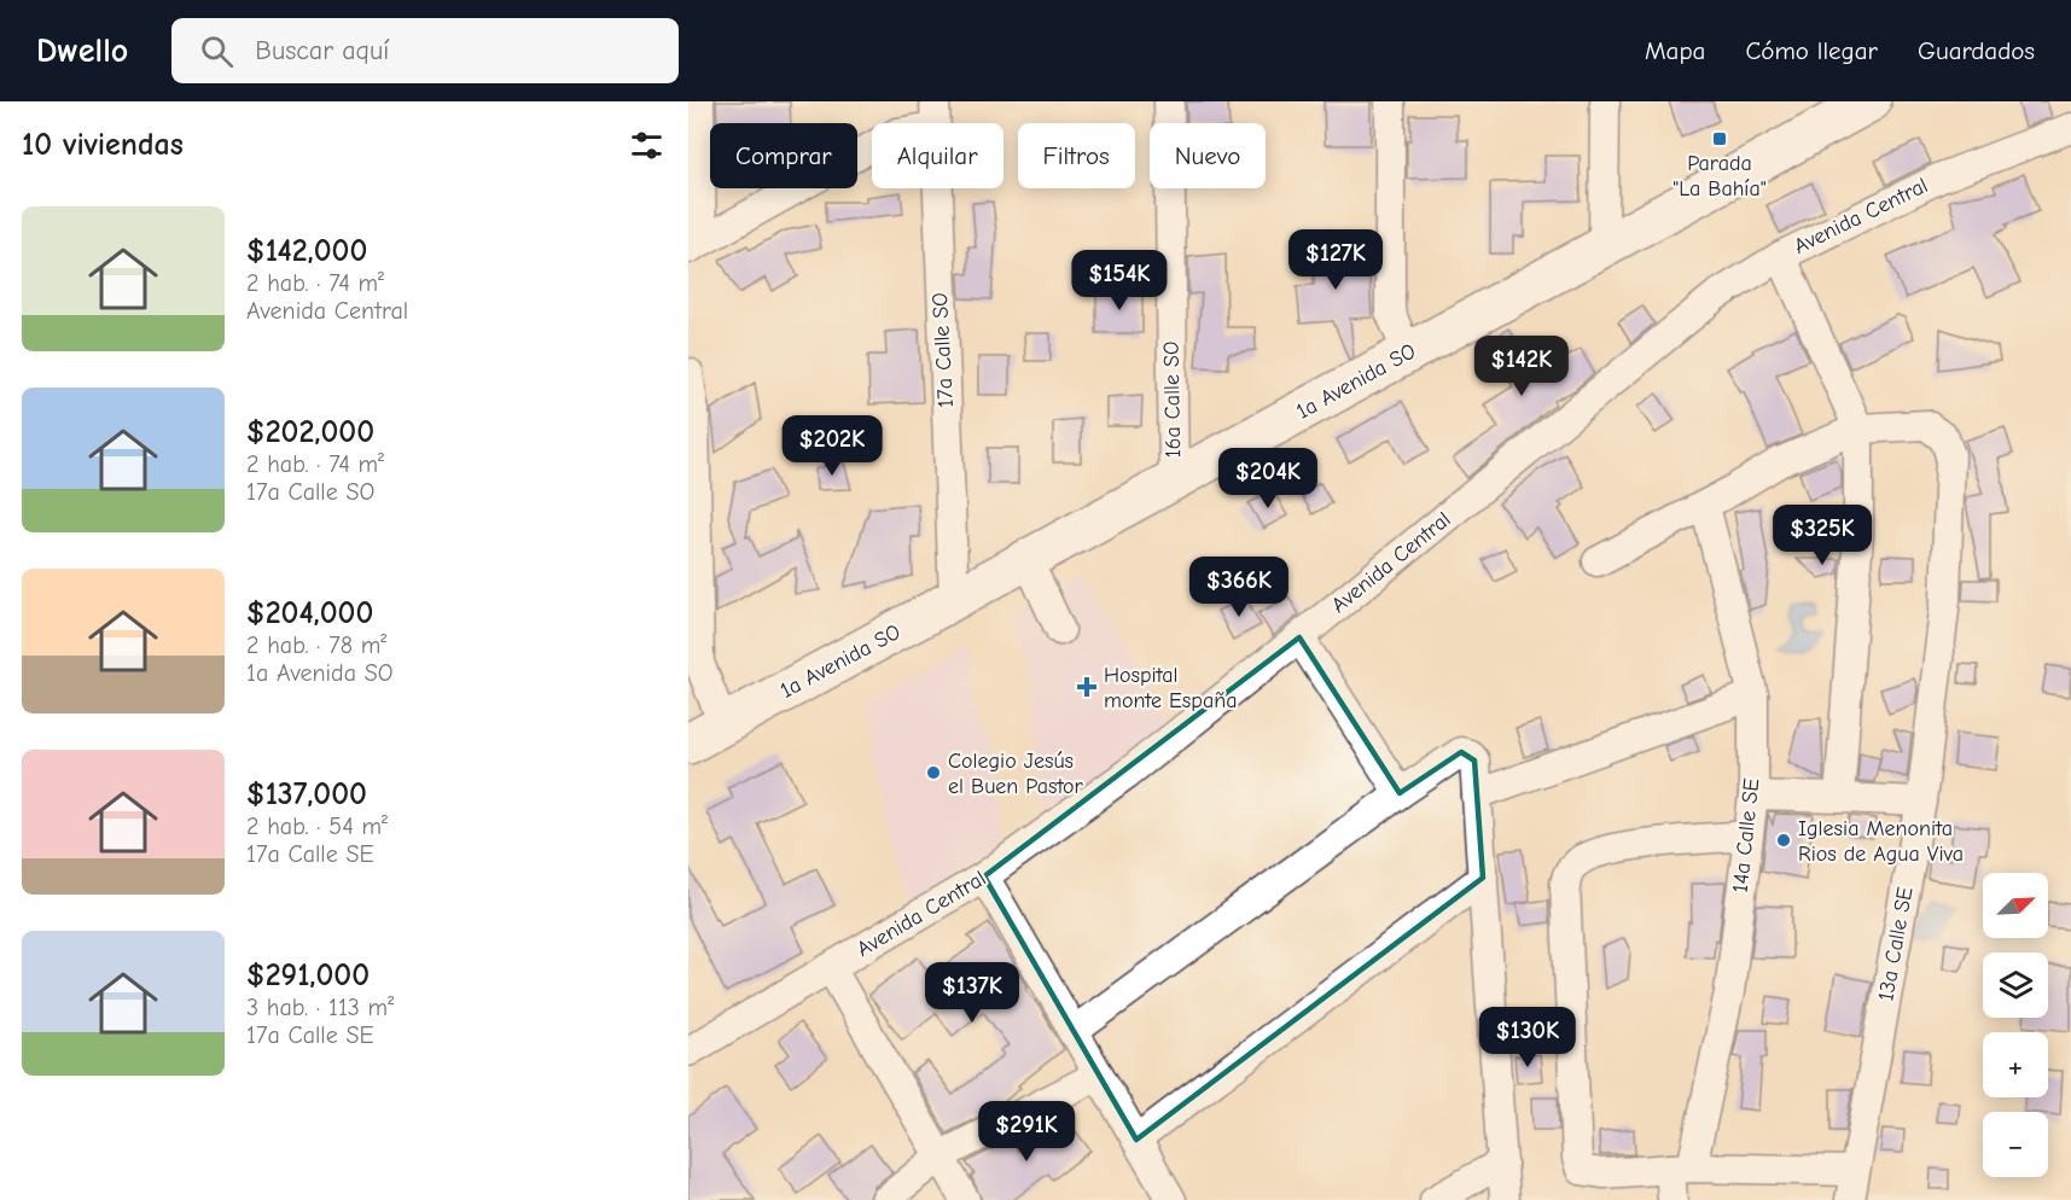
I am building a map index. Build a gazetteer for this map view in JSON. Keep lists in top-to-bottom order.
{
  "streets": {
    "highway": ["1a Avenida SO"],
    "street": [
      "Avenida Central",
      "17a Calle SO",
      "16a Calle SO",
      "14a Calle SE",
      "13a Calle SE"
    ]
  },
  "crossings": [
    ["17a Calle SO", "1a Avenida SO"],
    ["1a Avenida SO", "16a Calle SO"],
    ["14a Calle SE", "13a Calle SE"]
  ],
  "places": {
    "transit": ["Parada \"La Bahía\""],
    "health": ["Hospital monte España"],
    "other": ["Colegio Jesús el Buen Pastor", "Iglesia Menonita Rios de Agua Viva"]
  },
  "north": "top right",
  "page": {
    "header": "Dwello",
    "search": "Buscar aquí",
    "nav": ["Mapa", "Cómo llegar", "Guardados"],
    "heading": "10 viviendas",
    "chip": [
      "Comprar",
      "Alquilar",
      "Filtros",
      "Nuevo"
    ],
    "list": [
      {
        "name": "$142,000",
        "note": "2 hab. · 74 m² · Avenida Central"
      },
      {
        "name": "$202,000",
        "note": "2 hab. · 74 m² · 17a Calle SO"
      },
      {
        "name": "$204,000",
        "note": "2 hab. · 78 m² · 1a Avenida SO"
      },
      {
        "name": "$137,000",
        "note": "2 hab. · 54 m² · 17a Calle SE"
      },
      {
        "name": "$291,000",
        "note": "3 hab. · 113 m² · 17a Calle SE"
      }
    ],
    "price": [
      "$127K",
      "$154K",
      "$142K",
      "$202K",
      "$204K",
      "$325K",
      "$366K",
      "$137K",
      "$130K",
      "$291K"
    ],
    "map_buttons": ["+", "−"]
  }
}
